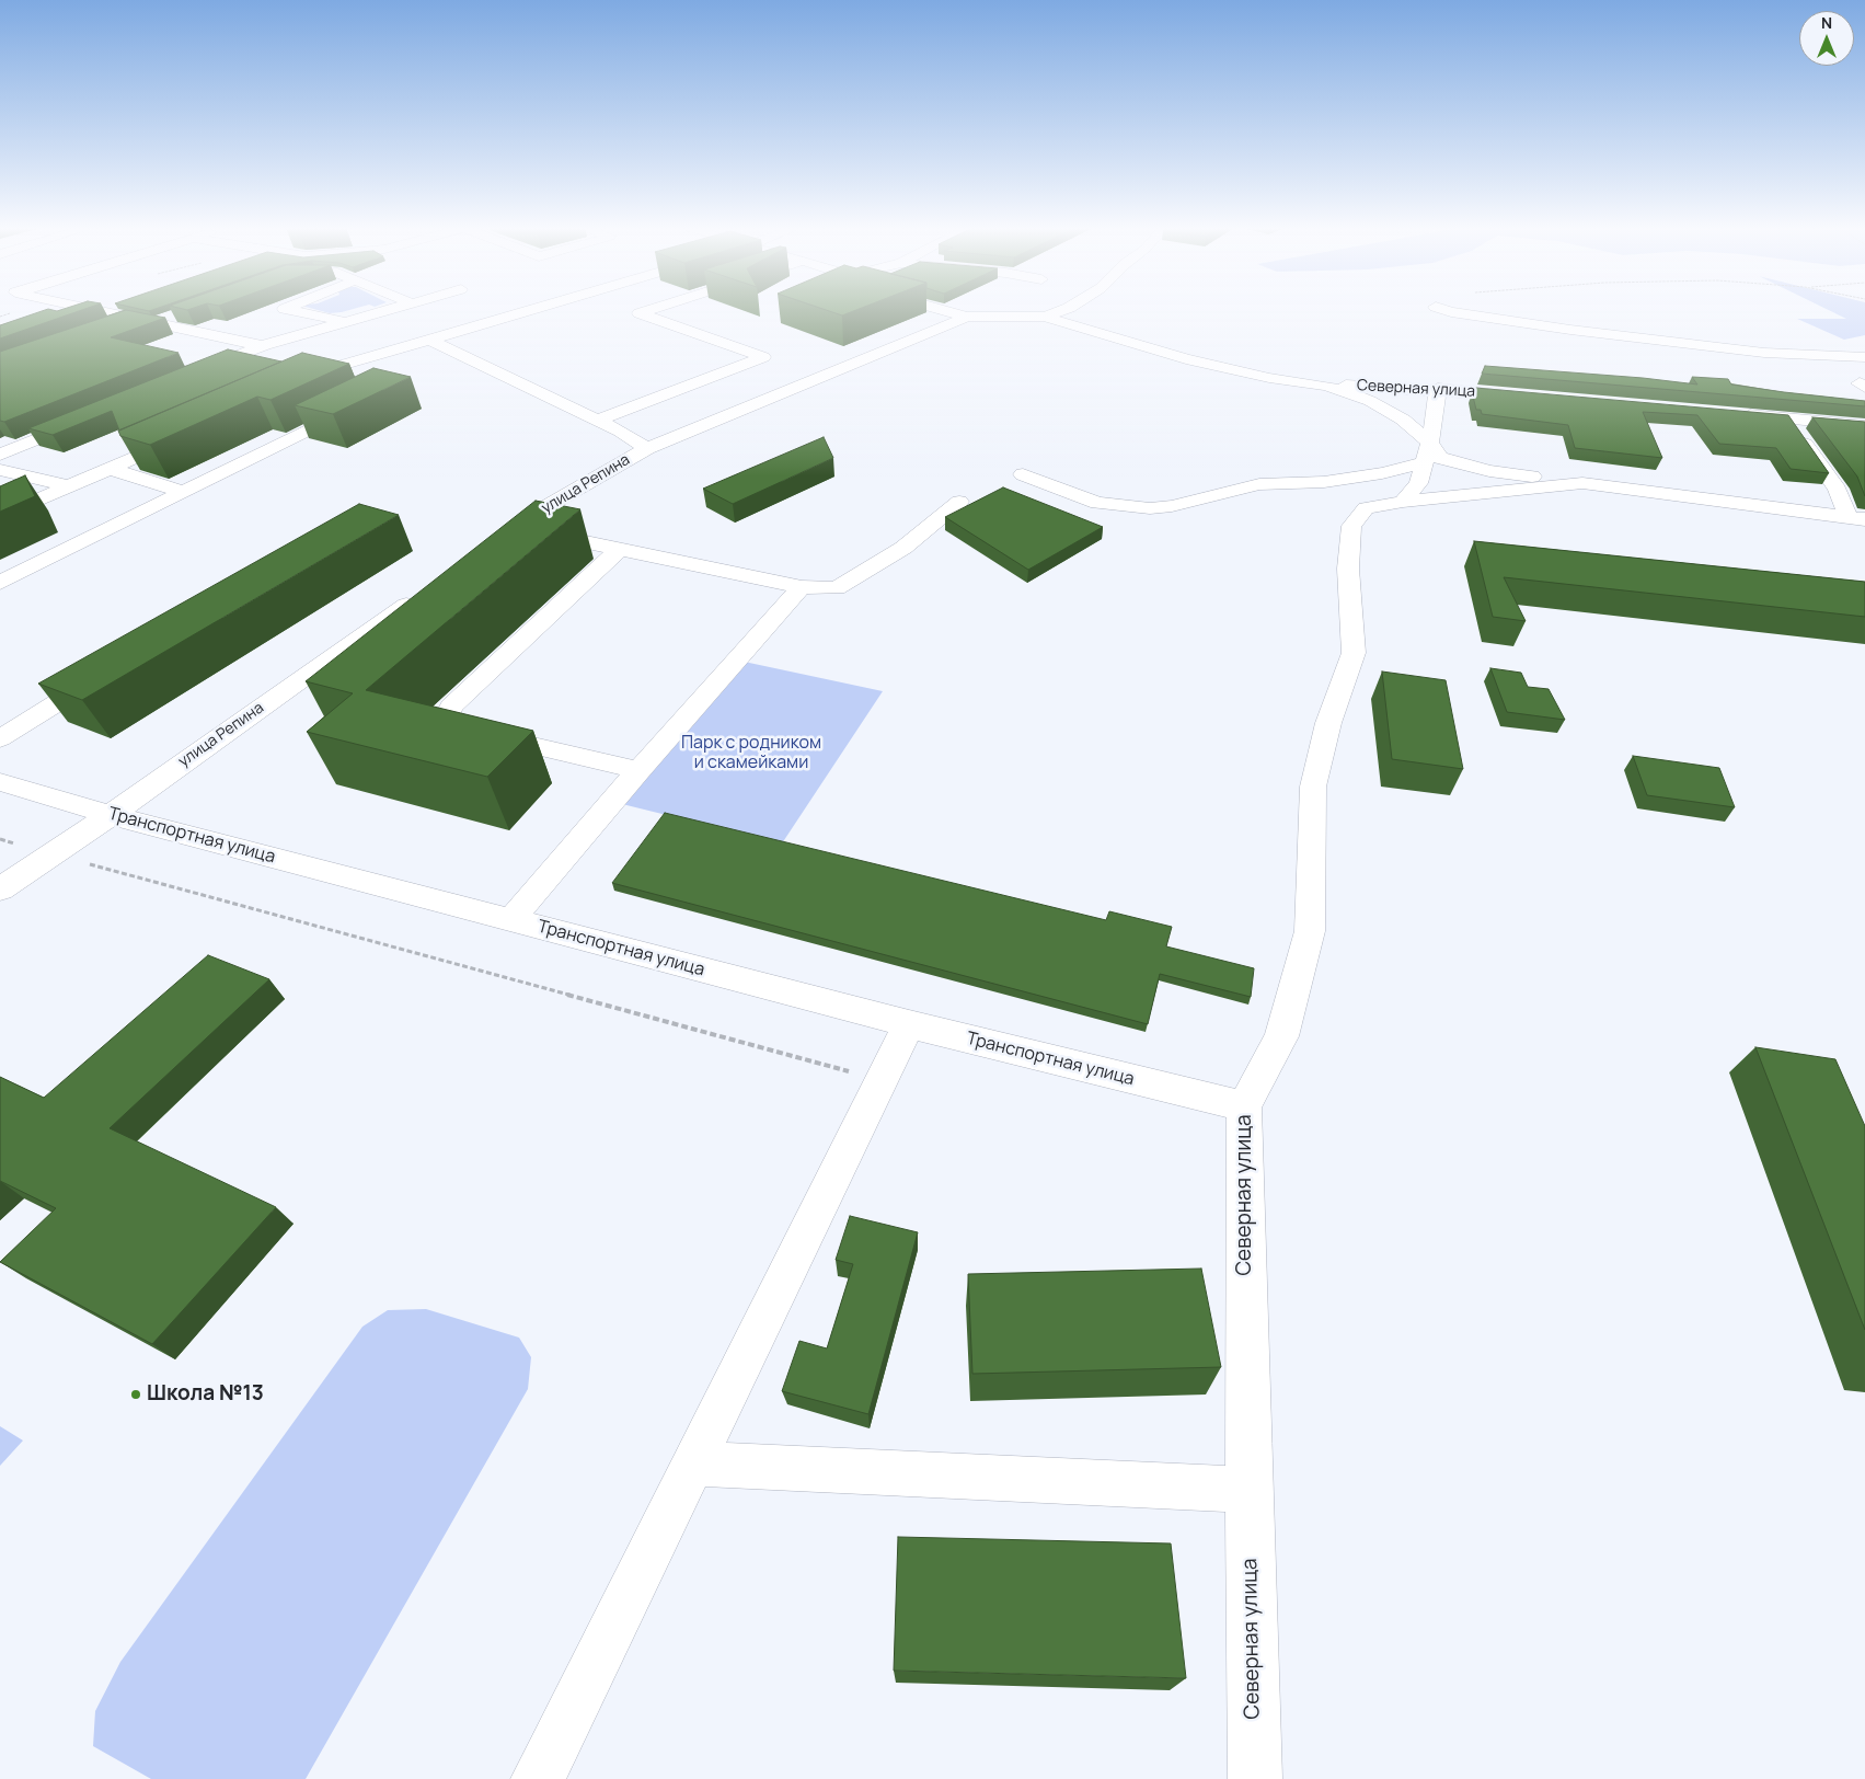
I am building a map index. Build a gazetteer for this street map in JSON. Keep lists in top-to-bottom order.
{
  "streets": {
    "street": ["Северная улица", "улица Репина", "Транспортная улица"]
  },
  "crossings": [
    ["Северная улица", "Транспортная улица"],
    ["улица Репина", "Транспортная улица"]
  ],
  "parks": ["Парк с родником и скамейками"],
  "places": ["Школа №13"],
  "north": "top"
}
